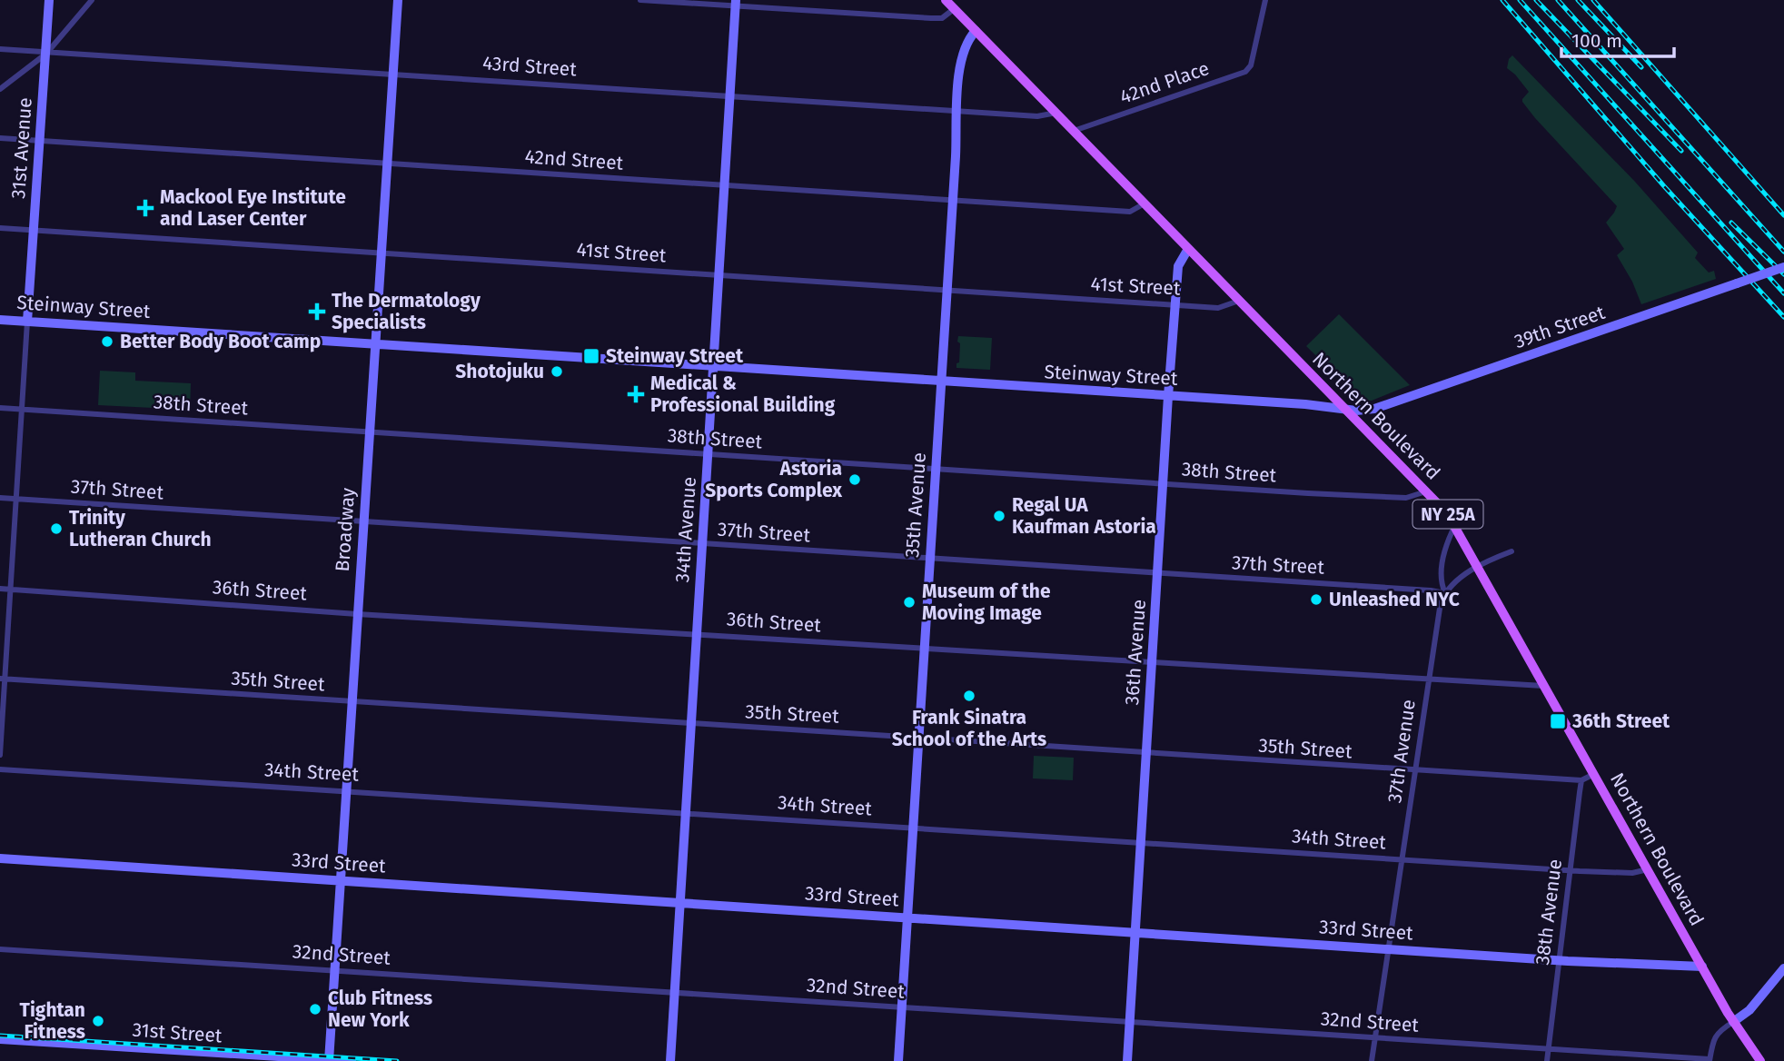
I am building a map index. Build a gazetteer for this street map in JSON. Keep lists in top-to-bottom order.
{
  "streets": {
    "main road": ["Northern Boulevard", "NY 25A"],
    "street": [
      "43rd Street",
      "42nd Place",
      "31st Avenue",
      "42nd Street",
      "41st Street",
      "Steinway Street",
      "39th Street",
      "38th Street",
      "37th Street",
      "35th Avenue",
      "Broadway",
      "34th Avenue",
      "36th Street",
      "36th Avenue",
      "35th Street",
      "37th Avenue",
      "34th Street",
      "33rd Street",
      "38th Avenue",
      "32nd Street",
      "31st Street"
    ]
  },
  "crossings": [
    ["43rd Street", "31st Avenue"],
    ["43rd Street", "Northern Boulevard"],
    ["43rd Street", "35th Avenue"],
    ["43rd Street", "Broadway"],
    ["43rd Street", "34th Avenue"],
    ["42nd Place", "Northern Boulevard"],
    ["31st Avenue", "42nd Street"],
    ["31st Avenue", "41st Street"],
    ["31st Avenue", "Steinway Street"],
    ["31st Avenue", "38th Street"],
    ["31st Avenue", "37th Street"],
    ["31st Avenue", "36th Street"],
    ["31st Avenue", "35th Street"],
    ["42nd Street", "Northern Boulevard"],
    ["42nd Street", "35th Avenue"],
    ["42nd Street", "Broadway"],
    ["42nd Street", "34th Avenue"],
    ["41st Street", "Northern Boulevard"],
    ["41st Street", "35th Avenue"],
    ["41st Street", "Broadway"],
    ["41st Street", "34th Avenue"],
    ["41st Street", "36th Avenue"],
    ["Steinway Street", "39th Street"],
    ["Steinway Street", "Northern Boulevard"],
    ["Steinway Street", "35th Avenue"],
    ["Steinway Street", "Broadway"],
    ["Steinway Street", "34th Avenue"],
    ["Steinway Street", "36th Avenue"],
    ["39th Street", "Northern Boulevard"],
    ["38th Street", "Northern Boulevard"],
    ["38th Street", "35th Avenue"],
    ["38th Street", "Broadway"],
    ["38th Street", "34th Avenue"],
    ["38th Street", "36th Avenue"],
    ["Northern Boulevard", "35th Avenue"],
    ["Northern Boulevard", "36th Street"],
    ["Northern Boulevard", "36th Avenue"],
    ["Northern Boulevard", "37th Avenue"],
    ["Northern Boulevard", "34th Street"],
    ["Northern Boulevard", "33rd Street"],
    ["37th Street", "35th Avenue"],
    ["37th Street", "Broadway"],
    ["37th Street", "34th Avenue"],
    ["37th Street", "36th Avenue"],
    ["37th Street", "37th Avenue"],
    ["35th Avenue", "36th Street"],
    ["35th Avenue", "35th Street"],
    ["35th Avenue", "34th Street"],
    ["35th Avenue", "33rd Street"],
    ["35th Avenue", "32nd Street"],
    ["Broadway", "36th Street"],
    ["Broadway", "35th Street"],
    ["Broadway", "34th Street"],
    ["Broadway", "33rd Street"],
    ["Broadway", "32nd Street"],
    ["Broadway", "31st Street"],
    ["34th Avenue", "36th Street"],
    ["34th Avenue", "35th Street"],
    ["34th Avenue", "34th Street"],
    ["34th Avenue", "33rd Street"],
    ["34th Avenue", "32nd Street"],
    ["36th Street", "36th Avenue"],
    ["36th Street", "37th Avenue"],
    ["36th Avenue", "35th Street"],
    ["36th Avenue", "34th Street"],
    ["36th Avenue", "33rd Street"],
    ["36th Avenue", "32nd Street"],
    ["35th Street", "37th Avenue"],
    ["35th Street", "38th Avenue"],
    ["37th Avenue", "34th Street"],
    ["37th Avenue", "33rd Street"],
    ["37th Avenue", "32nd Street"],
    ["34th Street", "38th Avenue"],
    ["33rd Street", "38th Avenue"],
    ["38th Avenue", "32nd Street"]
  ],
  "places": {
    "health": ["Mackool Eye Institute and Laser Center", "The Dermatology Specialists", "Medical & Professional Building"],
    "other": [
      "Better Body Boot camp",
      "Shotojuku",
      "Astoria Sports Complex",
      "Regal UA Kaufman Astoria",
      "Trinity Lutheran Church",
      "Unleashed NYC",
      "Museum of the Moving Image",
      "Frank Sinatra School of the Arts",
      "Club Fitness New York",
      "Tightan Fitness"
    ],
    "transit": ["Steinway Street", "36th Street"]
  },
  "scale_bar": "100 m"
}
